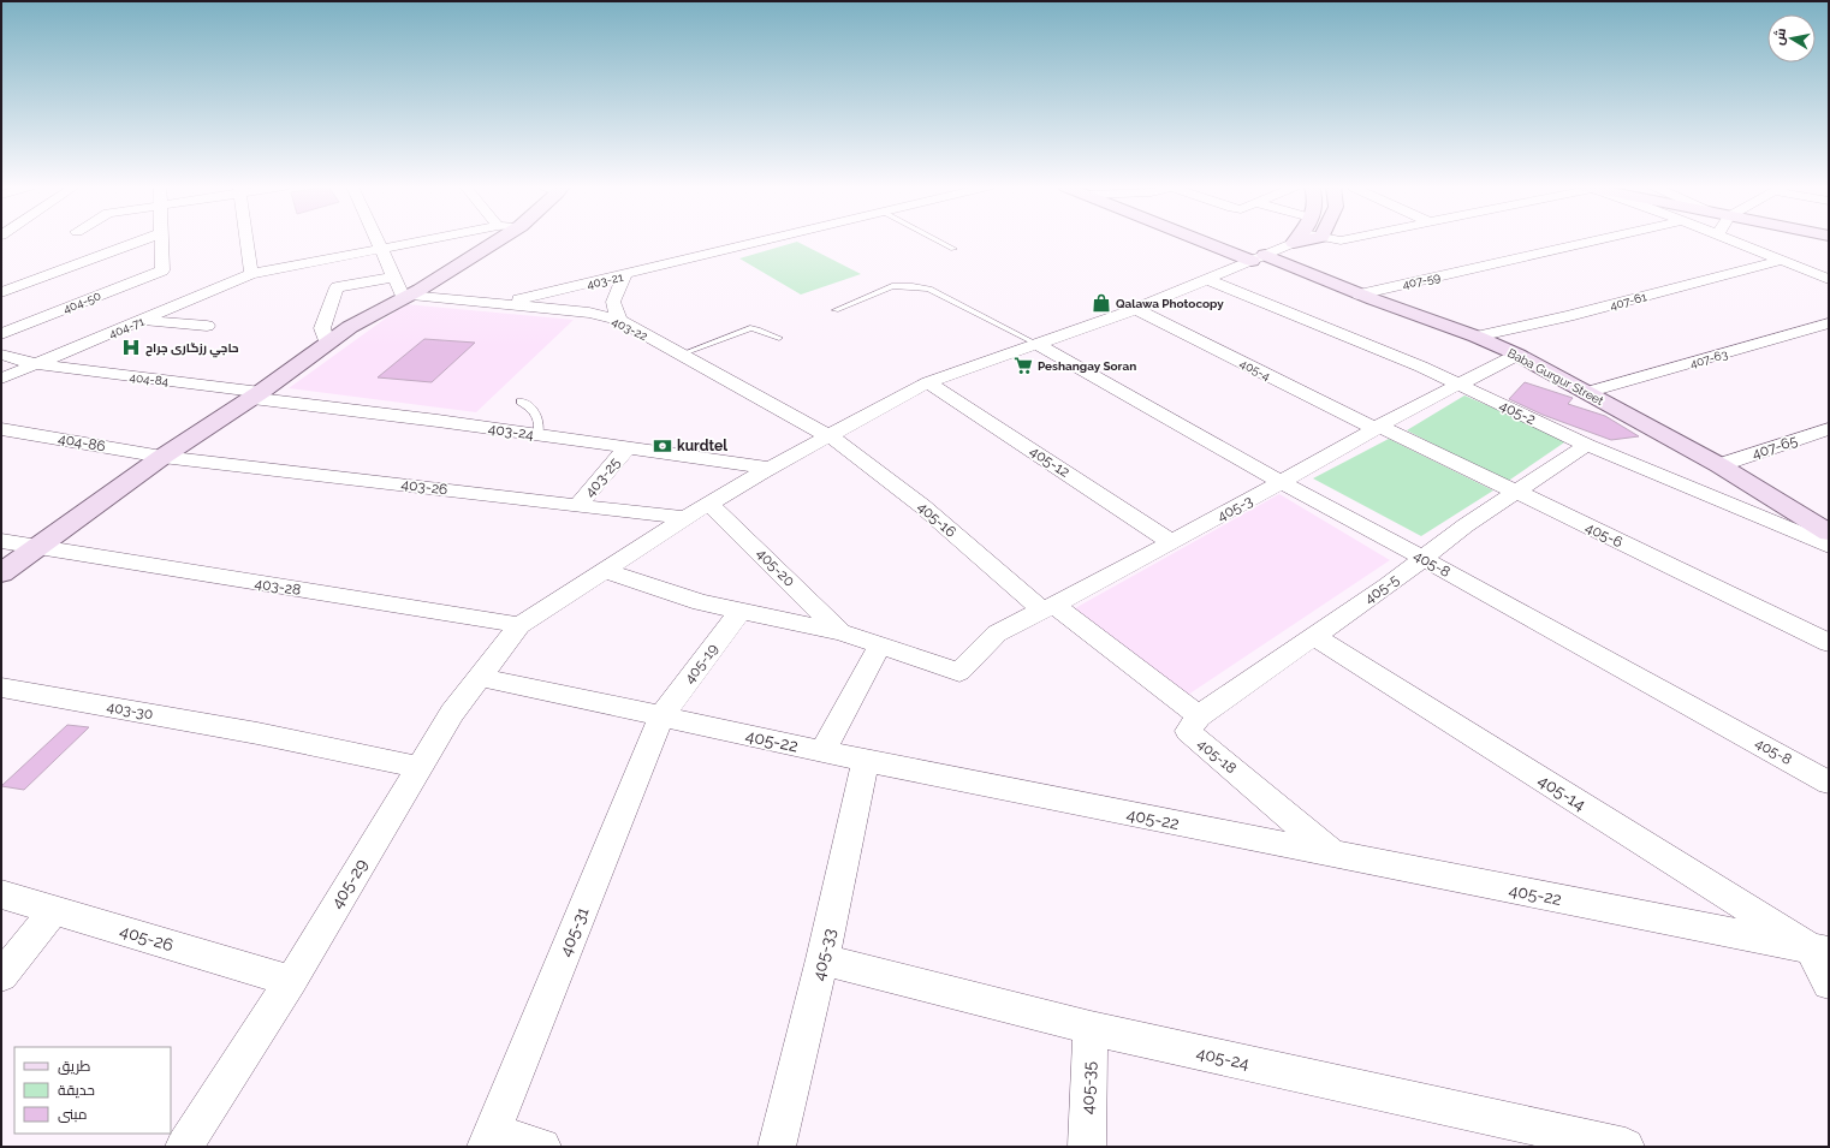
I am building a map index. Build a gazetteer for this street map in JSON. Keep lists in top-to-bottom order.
{
  "streets": {
    "street": [
      "403-21",
      "407-59",
      "407-61",
      "404-50",
      "404-71",
      "403-22",
      "407-63",
      "405-4",
      "Baba Gurgur Street",
      "404-84",
      "405-2",
      "403-24",
      "404-86",
      "407-65",
      "405-12",
      "403-25",
      "403-26",
      "405-3",
      "405-16",
      "405-6",
      "405-8",
      "405-20",
      "403-28",
      "405-5",
      "405-19",
      "403-30",
      "405-22",
      "405-18",
      "405-14",
      "405-29",
      "405-31",
      "405-26",
      "405-33",
      "405-24",
      "405-35"
    ]
  },
  "crossings": [
    ["403-21", "403-22"],
    ["407-59", "Baba Gurgur Street"],
    ["407-61", "Baba Gurgur Street"],
    ["404-71", "404-84"],
    ["403-22", "405-16"],
    ["403-22", "405-29"],
    ["407-63", "Baba Gurgur Street"],
    ["405-4", "405-3"],
    ["405-4", "405-6"],
    ["405-4", "405-29"],
    ["Baba Gurgur Street", "407-65"],
    ["Baba Gurgur Street", "405-3"],
    ["Baba Gurgur Street", "405-29"],
    ["404-84", "403-24"],
    ["405-2", "405-3"],
    ["405-2", "405-5"],
    ["405-2", "405-29"],
    ["403-24", "403-25"],
    ["403-24", "405-29"],
    ["404-86", "403-26"],
    ["405-12", "405-3"],
    ["405-12", "405-29"],
    ["403-25", "403-26"],
    ["403-26", "405-29"],
    ["405-3", "405-16"],
    ["405-3", "405-6"],
    ["405-3", "405-8"],
    ["405-3", "405-18"],
    ["405-16", "405-18"],
    ["405-16", "405-29"],
    ["405-6", "405-5"],
    ["405-8", "405-5"],
    ["405-8", "405-29"],
    ["405-20", "405-29"],
    ["403-28", "405-29"],
    ["405-5", "405-18"],
    ["405-5", "405-14"],
    ["405-19", "405-22"],
    ["405-19", "405-31"],
    ["403-30", "405-29"],
    ["405-22", "405-18"],
    ["405-22", "405-14"],
    ["405-22", "405-29"],
    ["405-22", "405-31"],
    ["405-22", "405-33"],
    ["405-29", "405-26"],
    ["405-33", "405-24"],
    ["405-24", "405-35"]
  ],
  "places": {
    "shop": ["Qalawa Photocopy"],
    "hospital": ["حاجي رزگارى جراح"],
    "supermarket": ["Peshangay Soran"],
    "bank": ["kurdtel"]
  },
  "legend": ["طريق", "حديقة", "مبنى"],
  "north": "left"
}
